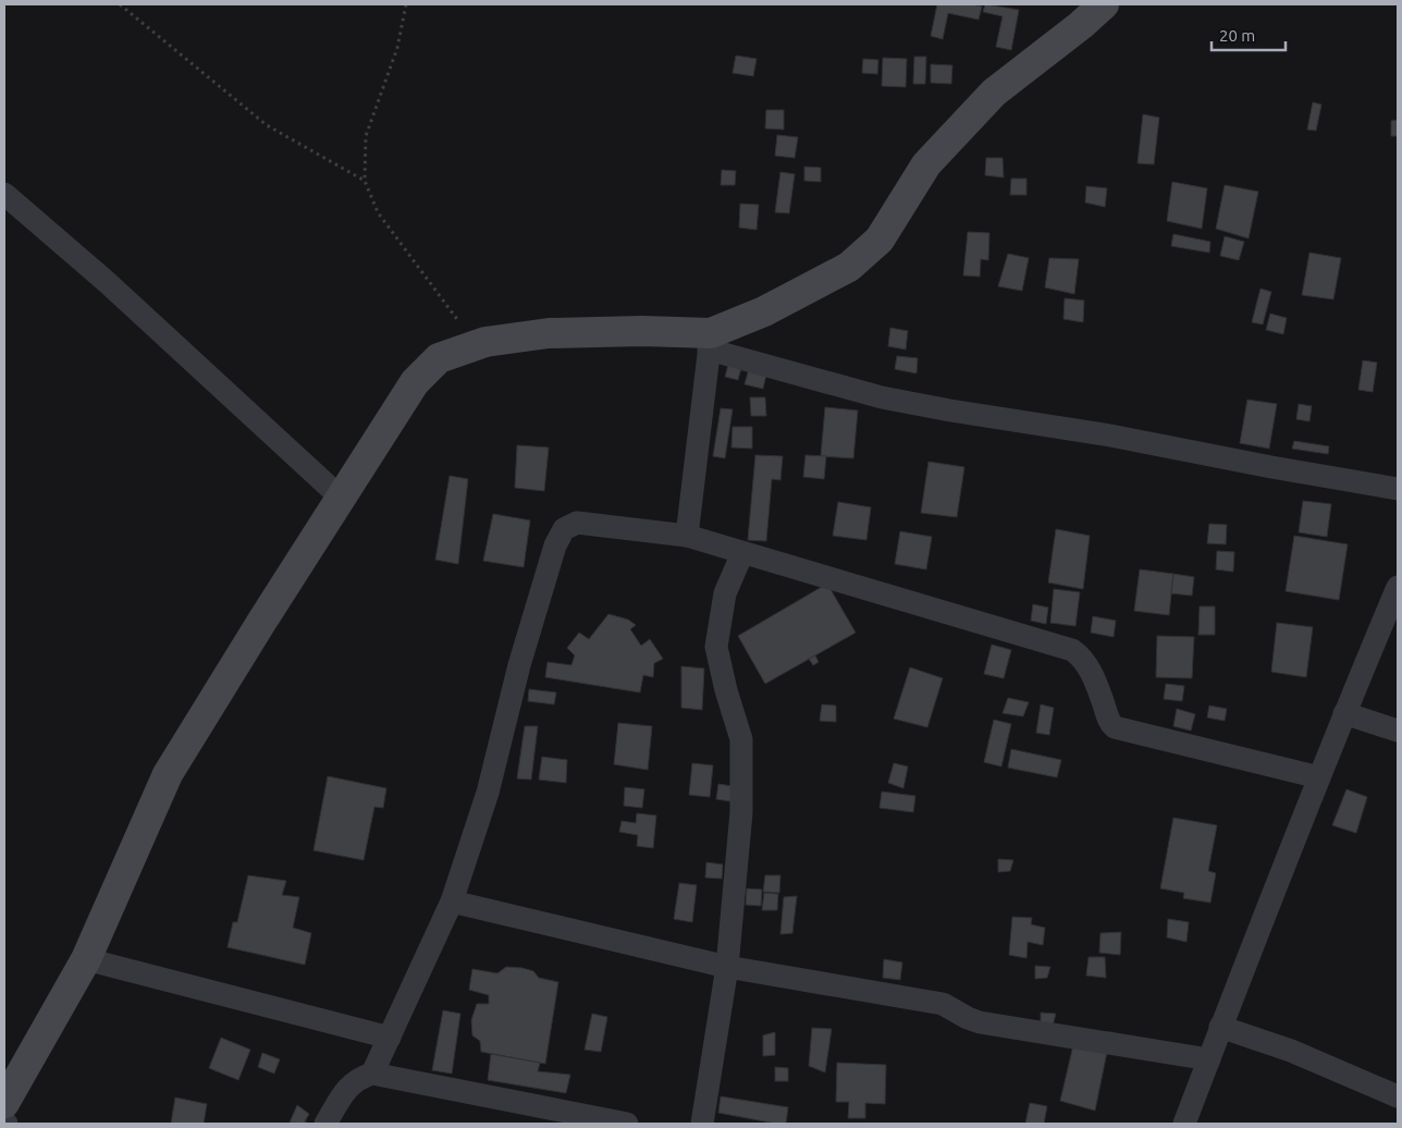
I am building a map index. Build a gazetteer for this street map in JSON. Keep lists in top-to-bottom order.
{
  "scale_bar": "20 m"
}
